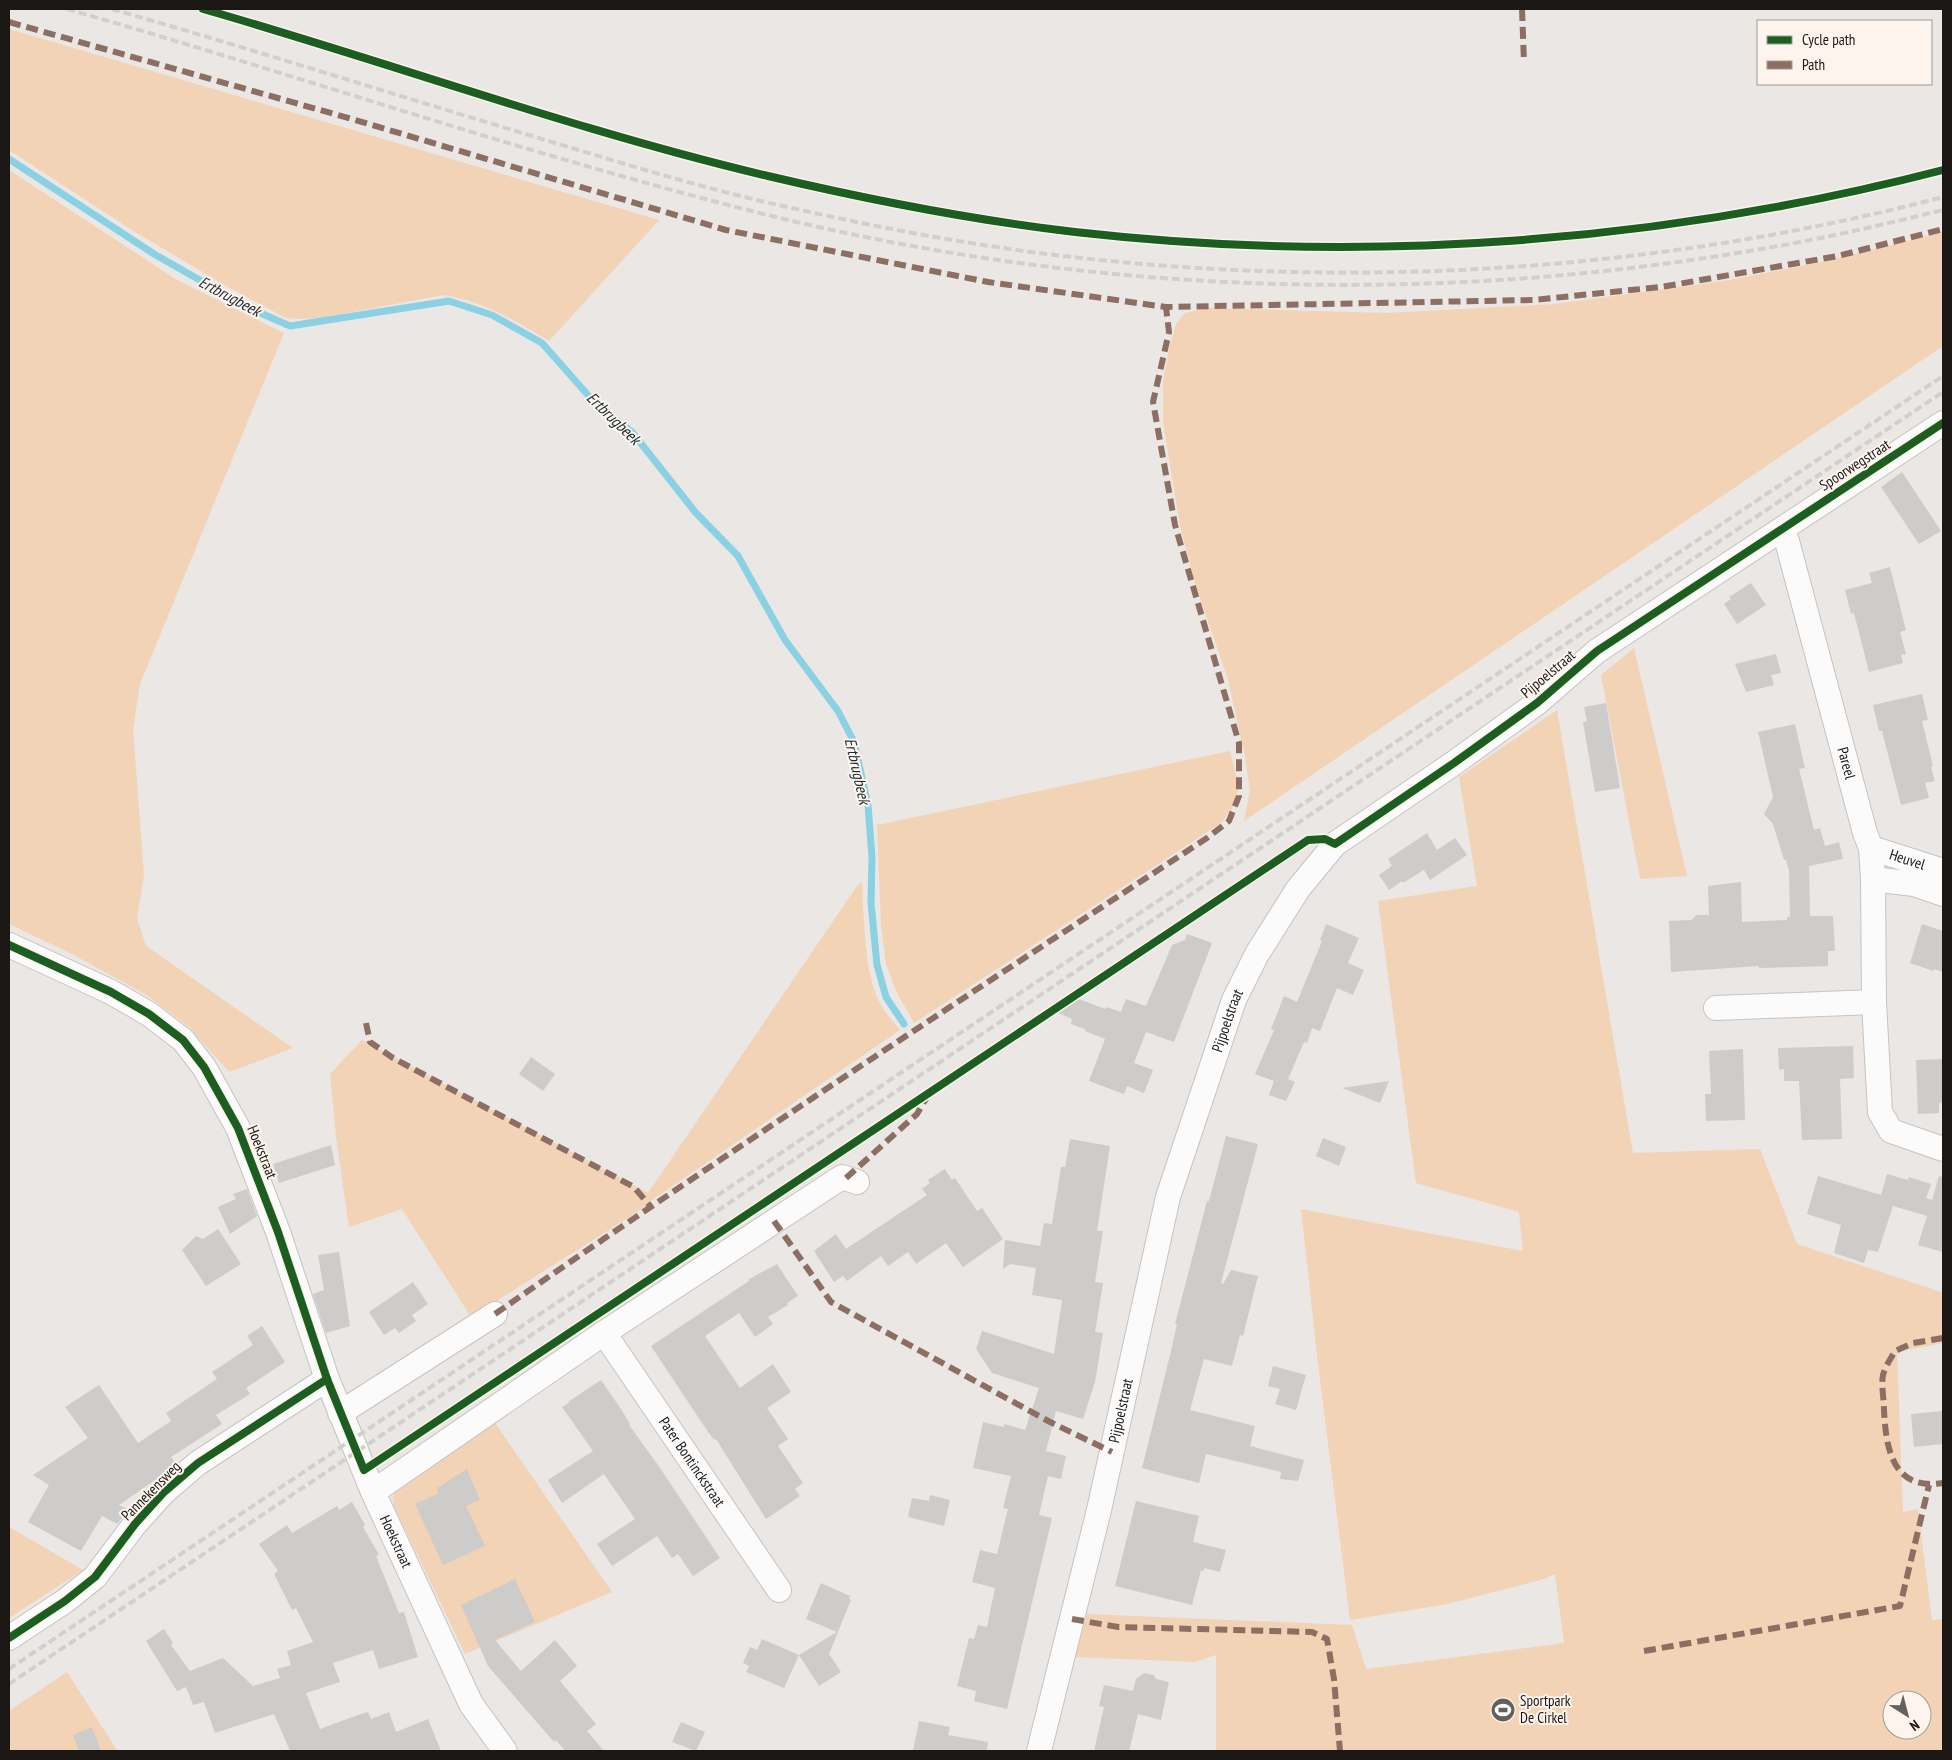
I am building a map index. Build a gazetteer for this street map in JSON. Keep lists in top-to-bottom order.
{
  "streets": {
    "street": [
      "Spoorwegstraat",
      "Pijpoelstraat",
      "Pareel",
      "Heuvel",
      "Hoekstraat",
      "Pater Bontinckstraat",
      "Pannekensweg"
    ]
  },
  "crossings": [
    ["Spoorwegstraat", "Pijpoelstraat"],
    ["Spoorwegstraat", "Pareel"],
    ["Pijpoelstraat", "Pareel"],
    ["Pareel", "Heuvel"],
    ["Hoekstraat", "Pannekensweg"]
  ],
  "water": ["Ertbrugbeek"],
  "places": {
    "sports": ["Sportpark De Cirkel"]
  },
  "legend": ["Cycle path", "Path"],
  "north": "bottom right"
}
